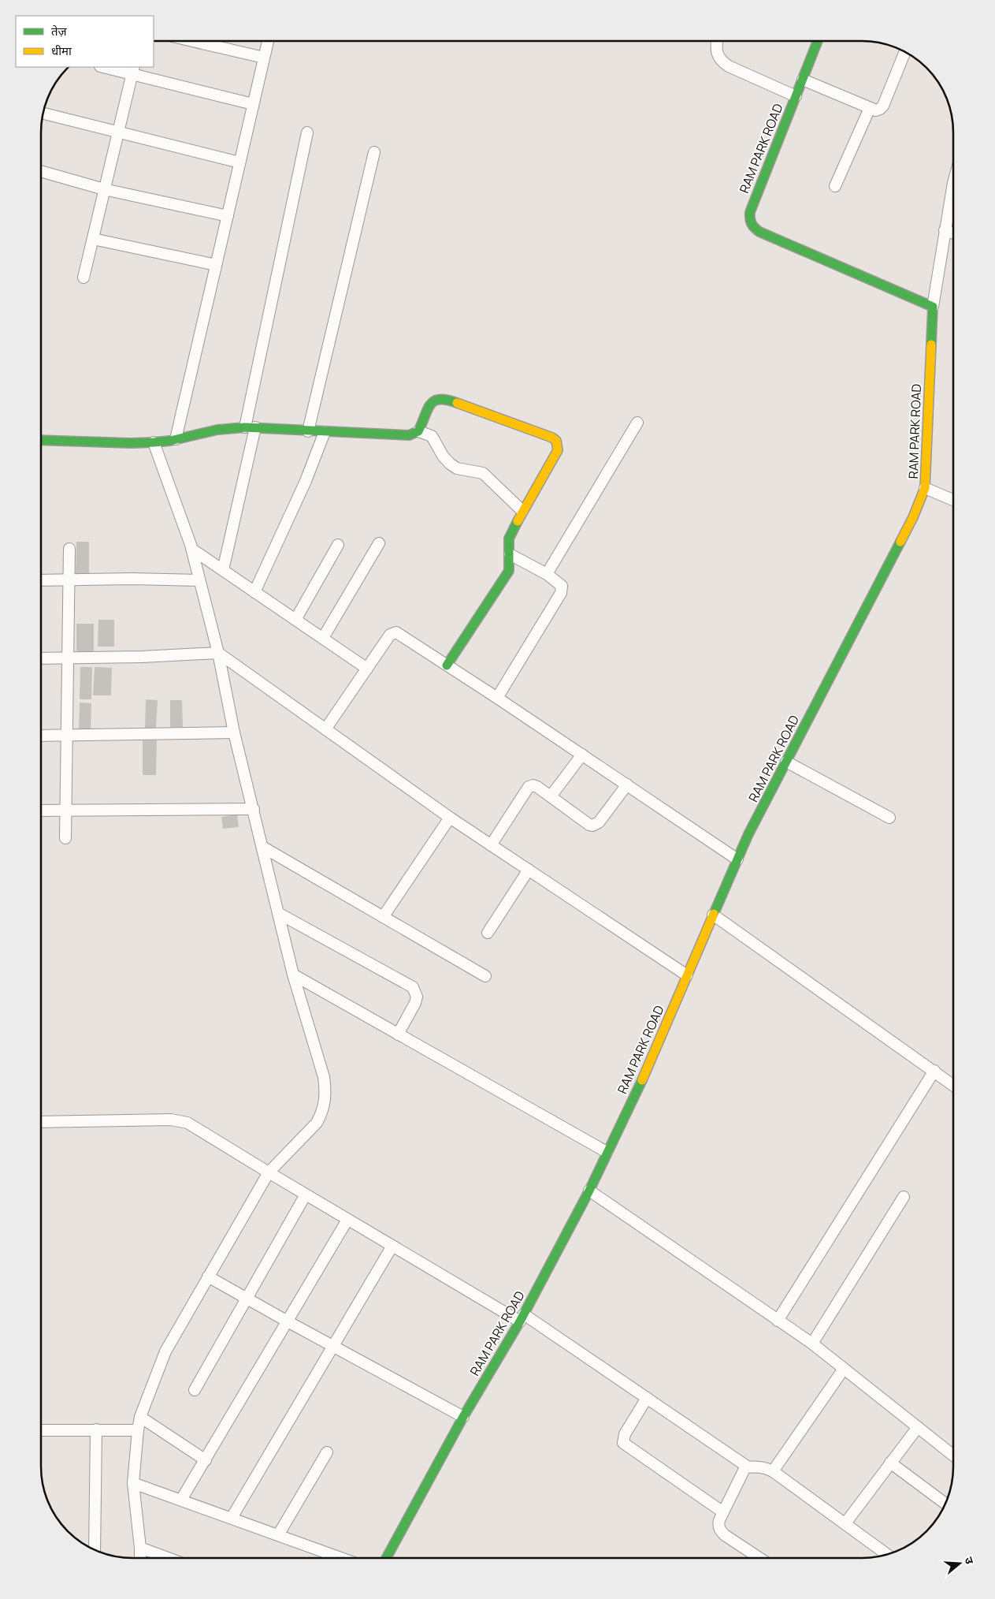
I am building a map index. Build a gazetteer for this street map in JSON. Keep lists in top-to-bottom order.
{
  "streets": {
    "street": ["RAM PARK ROAD"]
  },
  "legend": ["तेज़", "धीमा"],
  "north": "right"
}
